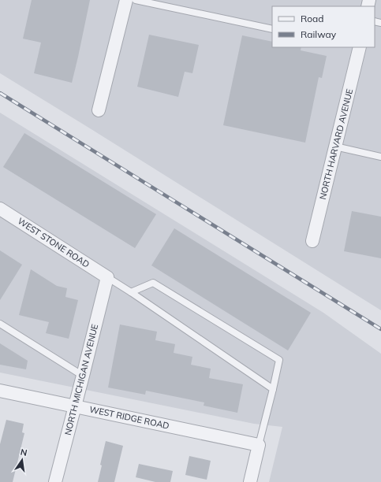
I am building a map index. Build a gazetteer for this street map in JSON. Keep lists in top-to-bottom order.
{
  "streets": {
    "street": [
      "NORTH HARVARD AVENUE",
      "WEST STONE ROAD",
      "NORTH MICHIGAN AVENUE",
      "WEST RIDGE ROAD"
    ]
  },
  "crossings": [
    ["WEST STONE ROAD", "NORTH MICHIGAN AVENUE"],
    ["NORTH MICHIGAN AVENUE", "WEST RIDGE ROAD"]
  ],
  "legend": ["Road", "Railway"],
  "north": "top"
}
